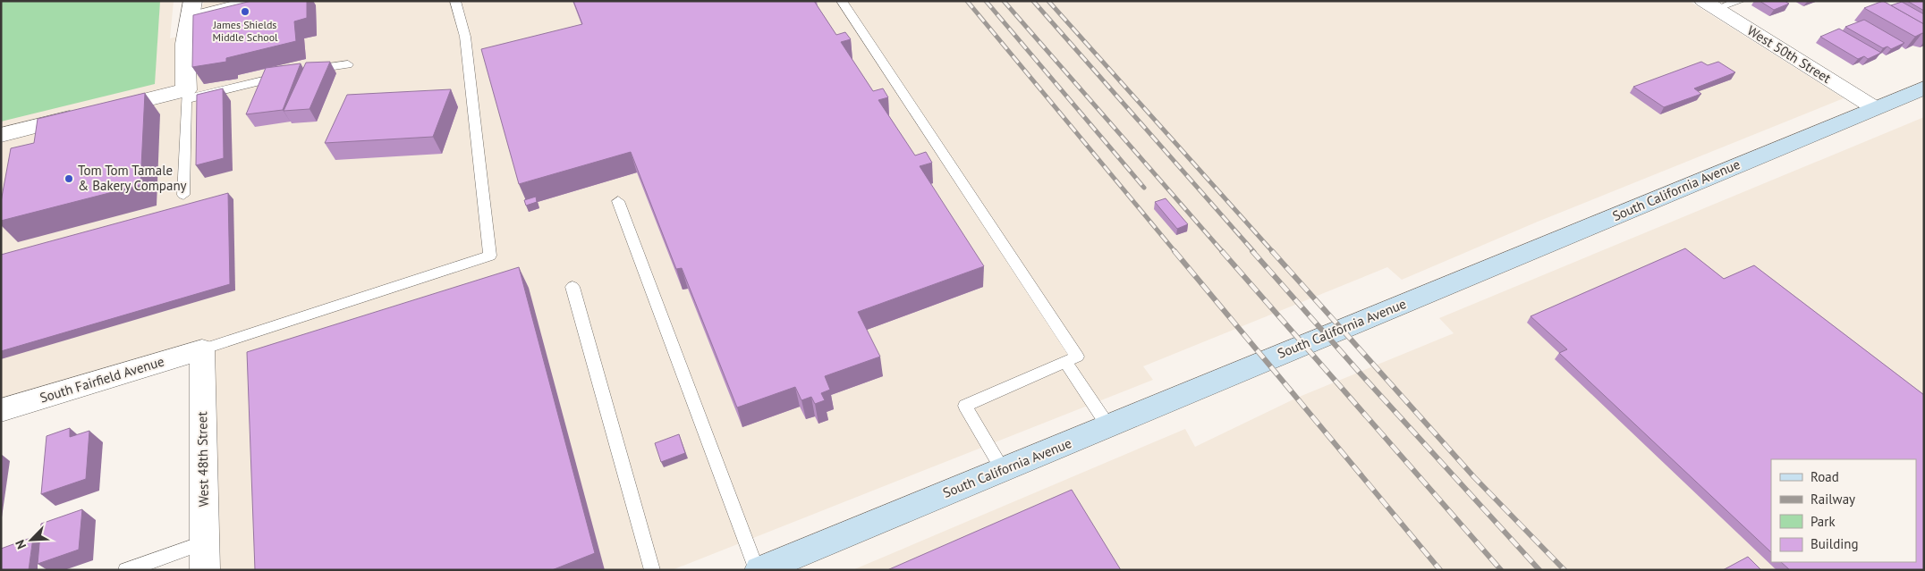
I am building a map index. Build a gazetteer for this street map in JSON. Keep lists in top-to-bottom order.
{
  "streets": {
    "street": [
      "West 50th Street",
      "South California Avenue",
      "South Fairfield Avenue",
      "West 48th Street"
    ]
  },
  "crossings": [
    ["West 50th Street", "South California Avenue"],
    ["South Fairfield Avenue", "West 48th Street"]
  ],
  "places": ["James Shields Middle School", "Tom Tom Tamale & Bakery Company"],
  "legend": [
    "Road",
    "Railway",
    "Park",
    "Building"
  ],
  "north": "bottom left"
}
